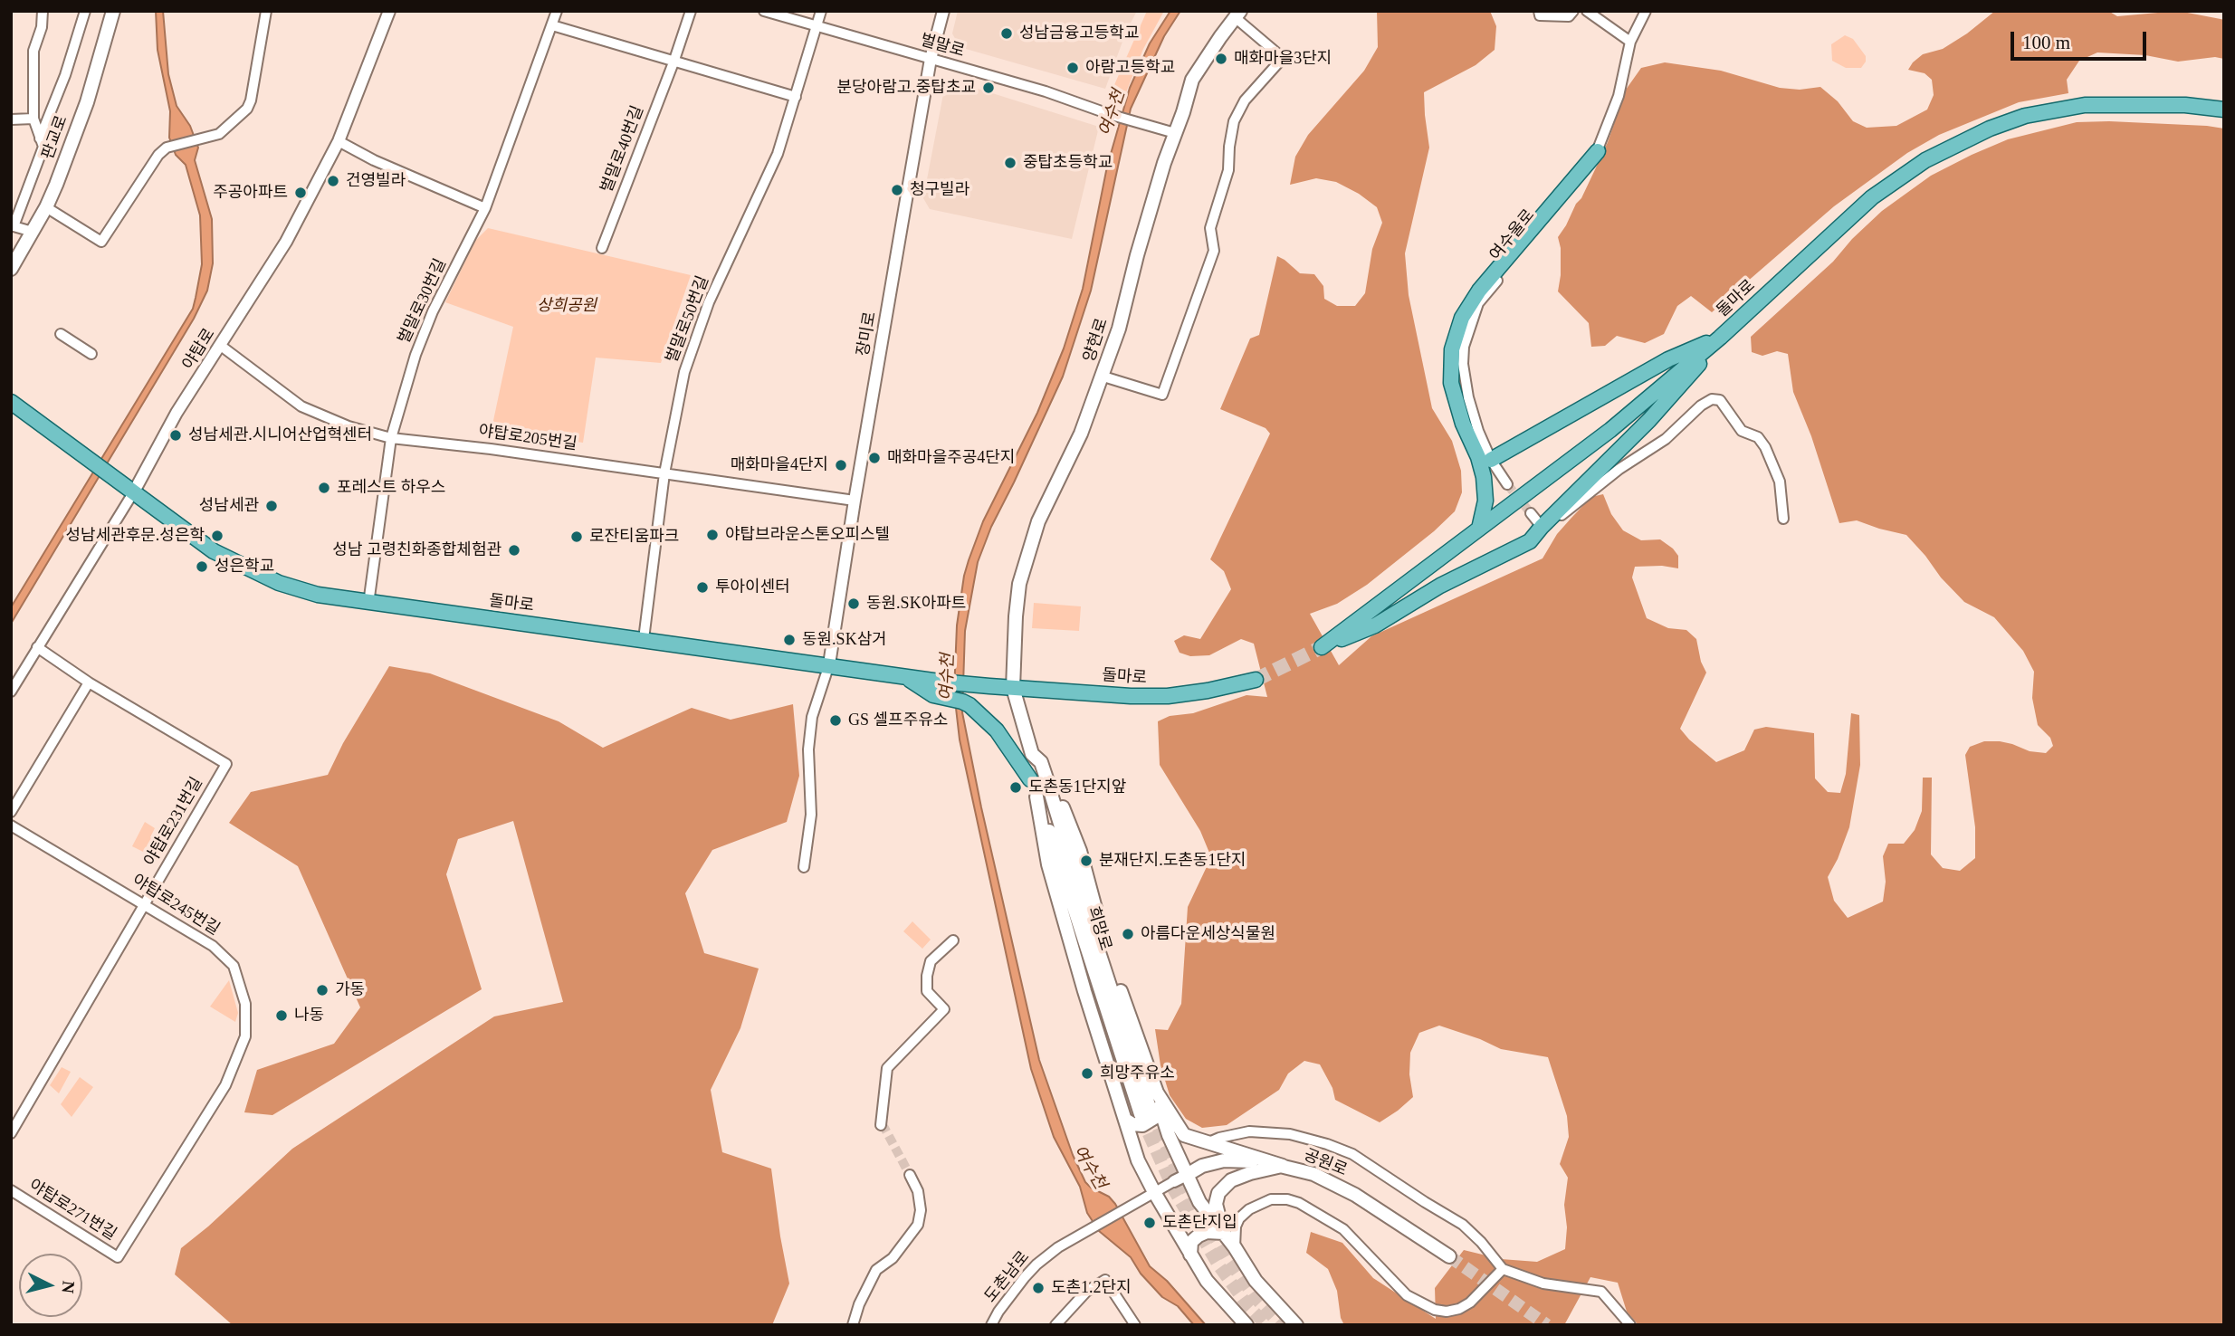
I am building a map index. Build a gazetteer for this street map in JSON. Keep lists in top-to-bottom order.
{
  "streets": {
    "main road": [
      "판교로",
      "돌마로",
      "양현로",
      "희망로",
      "공원로"
    ],
    "street": [
      "벌말로",
      "벌말로40번길",
      "여수울로",
      "벌말로30번길",
      "벌말로50번길",
      "장미로",
      "야탑로",
      "야탑로205번길",
      "야탑로231번길",
      "야탑로245번길",
      "야탑로271번길",
      "도촌남로"
    ]
  },
  "crossings": [
    ["벌말로", "벌말로50번길"],
    ["벌말로", "장미로"],
    ["벌말로", "양현로"],
    ["돌마로", "벌말로30번길"],
    ["돌마로", "벌말로50번길"],
    ["돌마로", "장미로"],
    ["돌마로", "양현로"],
    ["돌마로", "야탑로"],
    ["돌마로", "희망로"],
    ["벌말로30번길", "야탑로205번길"],
    ["벌말로50번길", "야탑로205번길"],
    ["장미로", "야탑로205번길"],
    ["양현로", "희망로"],
    ["야탑로", "야탑로205번길"],
    ["야탑로", "야탑로231번길"],
    ["야탑로231번길", "야탑로245번길"],
    ["야탑로245번길", "야탑로271번길"]
  ],
  "water": ["여수천"],
  "parks": ["상희공원"],
  "places": [
    "성남금융고등학교",
    "매화마을3단지",
    "아람고등학교",
    "분당아람고.중탑초교",
    "중탑초등학교",
    "건영빌라",
    "청구빌라",
    "주공아파트",
    "성남세관.시니어산업혁센터",
    "매화마을주공4단지",
    "매화마을4단지",
    "포레스트 하우스",
    "성남세관",
    "야탑브라운스톤오피스텔",
    "성남세관후문.성은학",
    "로잔티움파크",
    "성남 고령친화종합체험관",
    "성은학교",
    "투아이센터",
    "동원.SK아파트",
    "동원.SK삼거",
    "GS 셀프주유소",
    "도촌동1단지앞",
    "분재단지.도촌동1단지",
    "아름다운세상식물원",
    "가동",
    "나동",
    "희망주유소",
    "도촌단지입",
    "도촌1.2단지"
  ],
  "scale_bar": "100 m",
  "north": "right"
}
